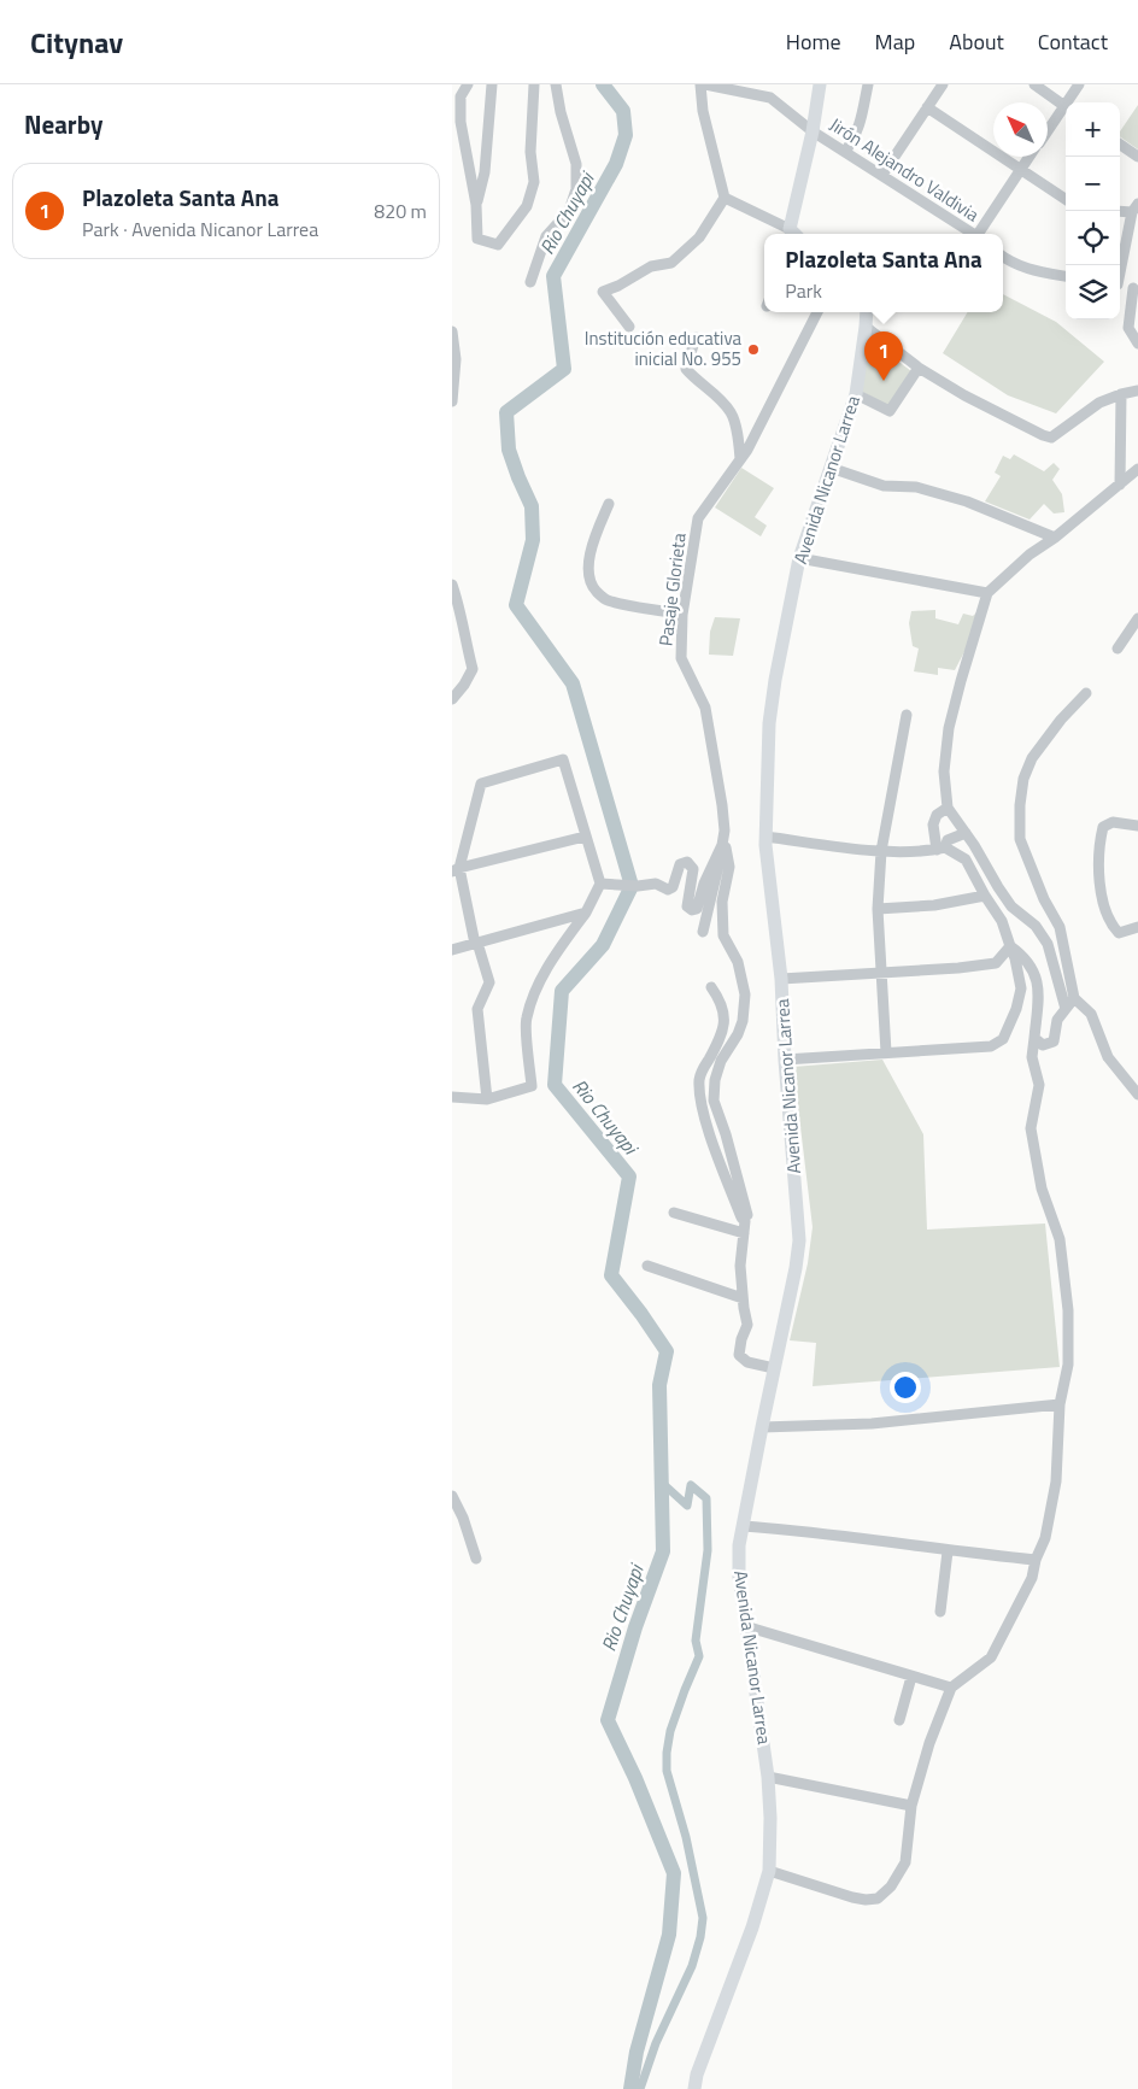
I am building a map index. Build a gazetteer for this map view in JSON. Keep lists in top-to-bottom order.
{
  "streets": {
    "main road": ["Avenida Nicanor Larrea"],
    "street": ["Jirón Alejandro Valdivia", "Pasaje Glorieta"]
  },
  "water": ["Rio Chuyapi"],
  "places": ["Institución educativa inicial No. 955"],
  "north": "top left",
  "page": {
    "header": "Citynav",
    "nav": [
      "Home",
      "Map",
      "About",
      "Contact"
    ],
    "heading": "Nearby",
    "map_buttons": ["+", "−"],
    "list": [
      {
        "mark": "1",
        "name": "Plazoleta Santa Ana",
        "note": "Park · Avenida Nicanor Larrea",
        "value": "820 m"
      }
    ],
    "popup": ["Plazoleta Santa Ana", "Park"],
    "pins": "1"
  }
}
